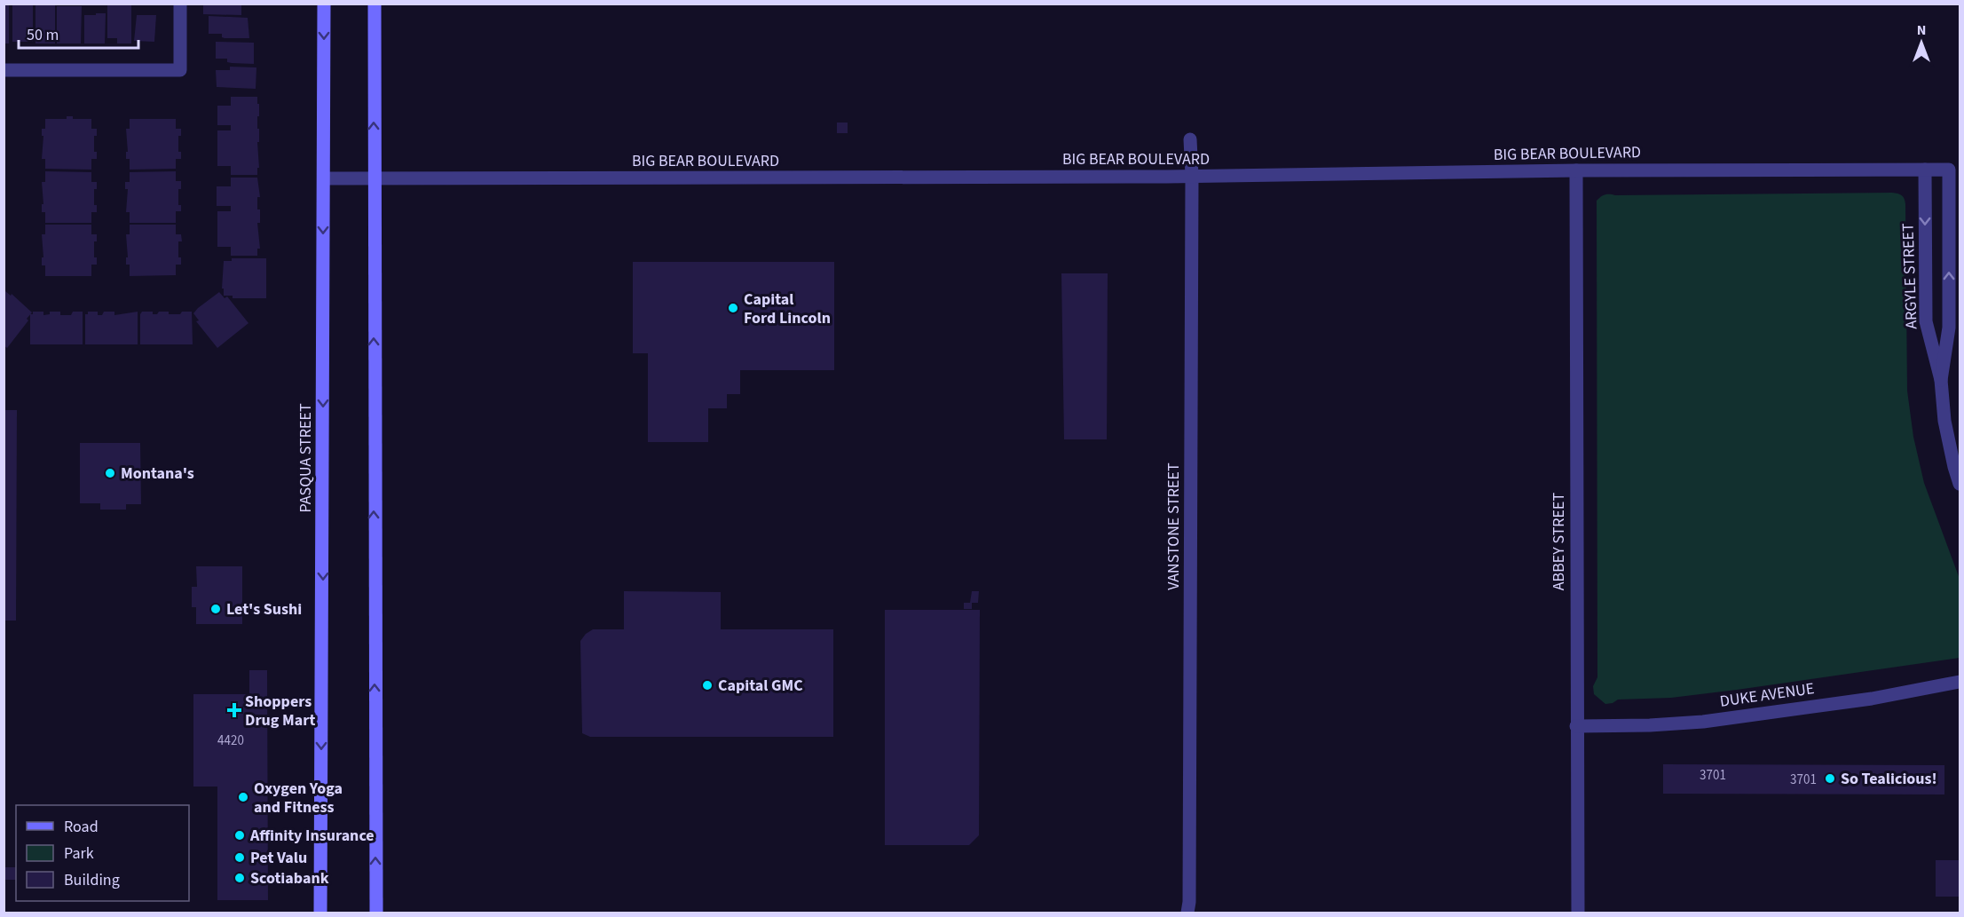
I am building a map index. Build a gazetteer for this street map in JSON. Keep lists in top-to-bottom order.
{
  "streets": {
    "main road": ["PASQUA STREET"],
    "street": [
      "BIG BEAR BOULEVARD",
      "ARGYLE STREET",
      "VANSTONE STREET",
      "ABBEY STREET",
      "DUKE AVENUE"
    ]
  },
  "crossings": [
    ["BIG BEAR BOULEVARD", "ARGYLE STREET"],
    ["BIG BEAR BOULEVARD", "PASQUA STREET"],
    ["BIG BEAR BOULEVARD", "VANSTONE STREET"],
    ["BIG BEAR BOULEVARD", "ABBEY STREET"],
    ["ABBEY STREET", "DUKE AVENUE"]
  ],
  "places": {
    "other": [
      "Capital Ford Lincoln",
      "Montana's",
      "Let's Sushi",
      "Capital GMC",
      "So Tealicious!",
      "Oxygen Yoga and Fitness",
      "Affinity Insurance",
      "Pet Valu",
      "Scotiabank"
    ],
    "health": ["Shoppers Drug Mart"]
  },
  "house_numbers": ["4420", "3701", "3701"],
  "legend": ["Road", "Park", "Building"],
  "scale_bar": "50 m",
  "north": "top"
}
